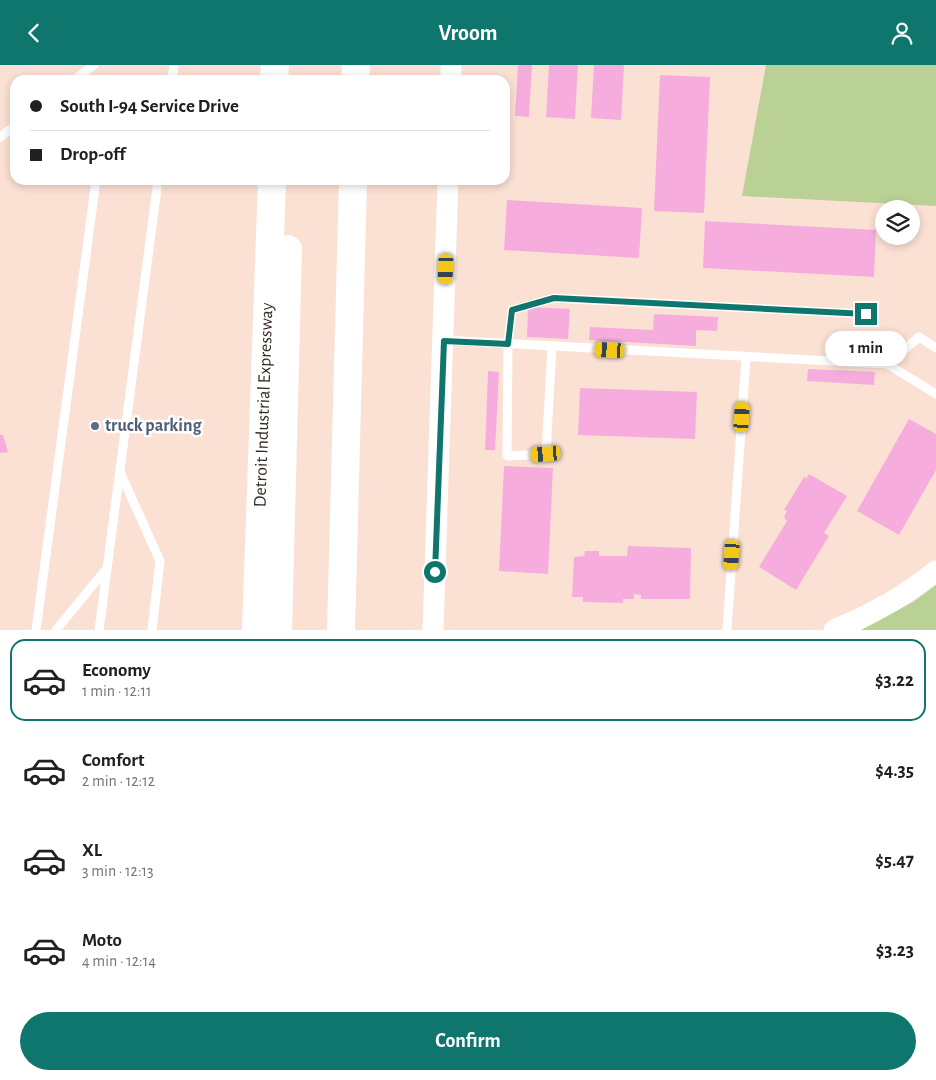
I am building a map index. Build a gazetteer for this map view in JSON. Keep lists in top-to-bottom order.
{
  "streets": {
    "highway": ["Detroit Industrial Expressway"]
  },
  "places": ["truck parking"],
  "page": {
    "header": "Vroom",
    "banner": ["South I-94 Service Drive", "Drop-off"],
    "bubble": "1 min",
    "list": [
      {
        "name": "Economy",
        "note": "1 min · 12:11",
        "value": "$3.22"
      },
      {
        "name": "Comfort",
        "note": "2 min · 12:12",
        "value": "$4.35"
      },
      {
        "name": "XL",
        "note": "3 min · 12:13",
        "value": "$5.47"
      },
      {
        "name": "Moto",
        "note": "4 min · 12:14",
        "value": "$3.23"
      }
    ],
    "buttons": "Confirm"
  }
}
